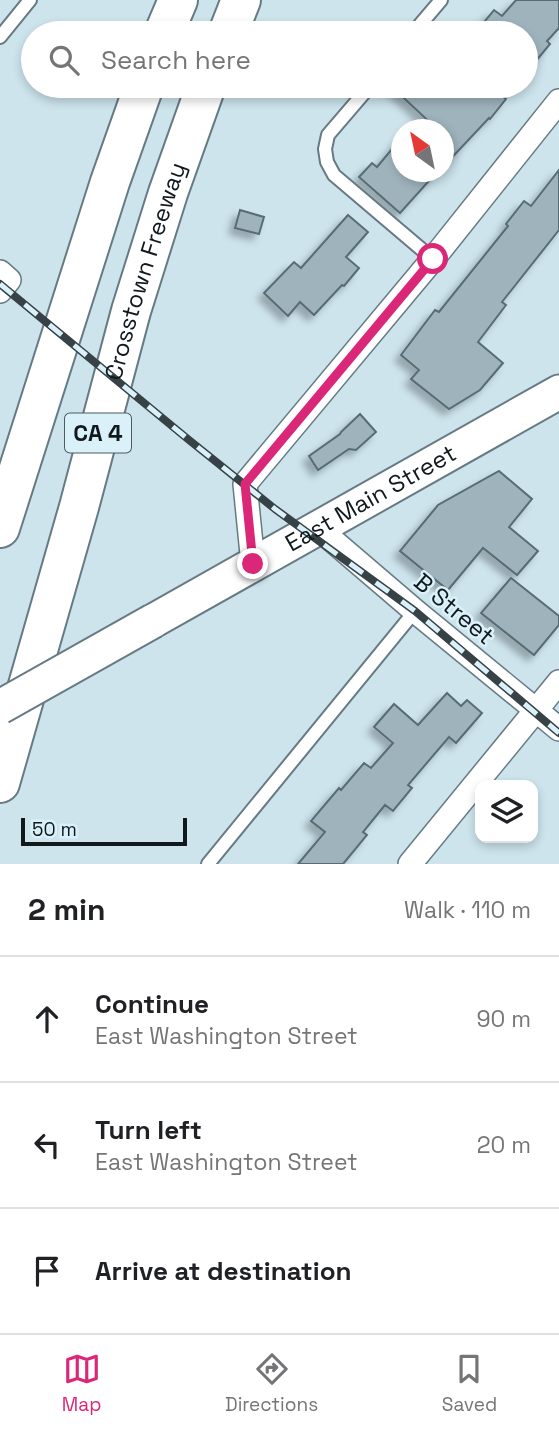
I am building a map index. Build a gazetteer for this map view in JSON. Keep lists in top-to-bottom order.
{
  "streets": {
    "highway": ["Crosstown Freeway", "CA 4"],
    "main road": ["East Main Street"],
    "street": ["B Street"]
  },
  "crossings": [
    ["East Main Street", "B Street"]
  ],
  "scale_bar": "50 m",
  "north": "top left",
  "page": {
    "search": "Search here",
    "scale": "50 m",
    "heading": ["2 min", "Walk · 110 m"],
    "list": [
      ["Continue", "East Washington Street", "90 m"],
      ["Turn left", "East Washington Street", "20 m"],
      "Arrive at destination"
    ],
    "nav": ["Map", "Directions", "Saved"]
  }
}
